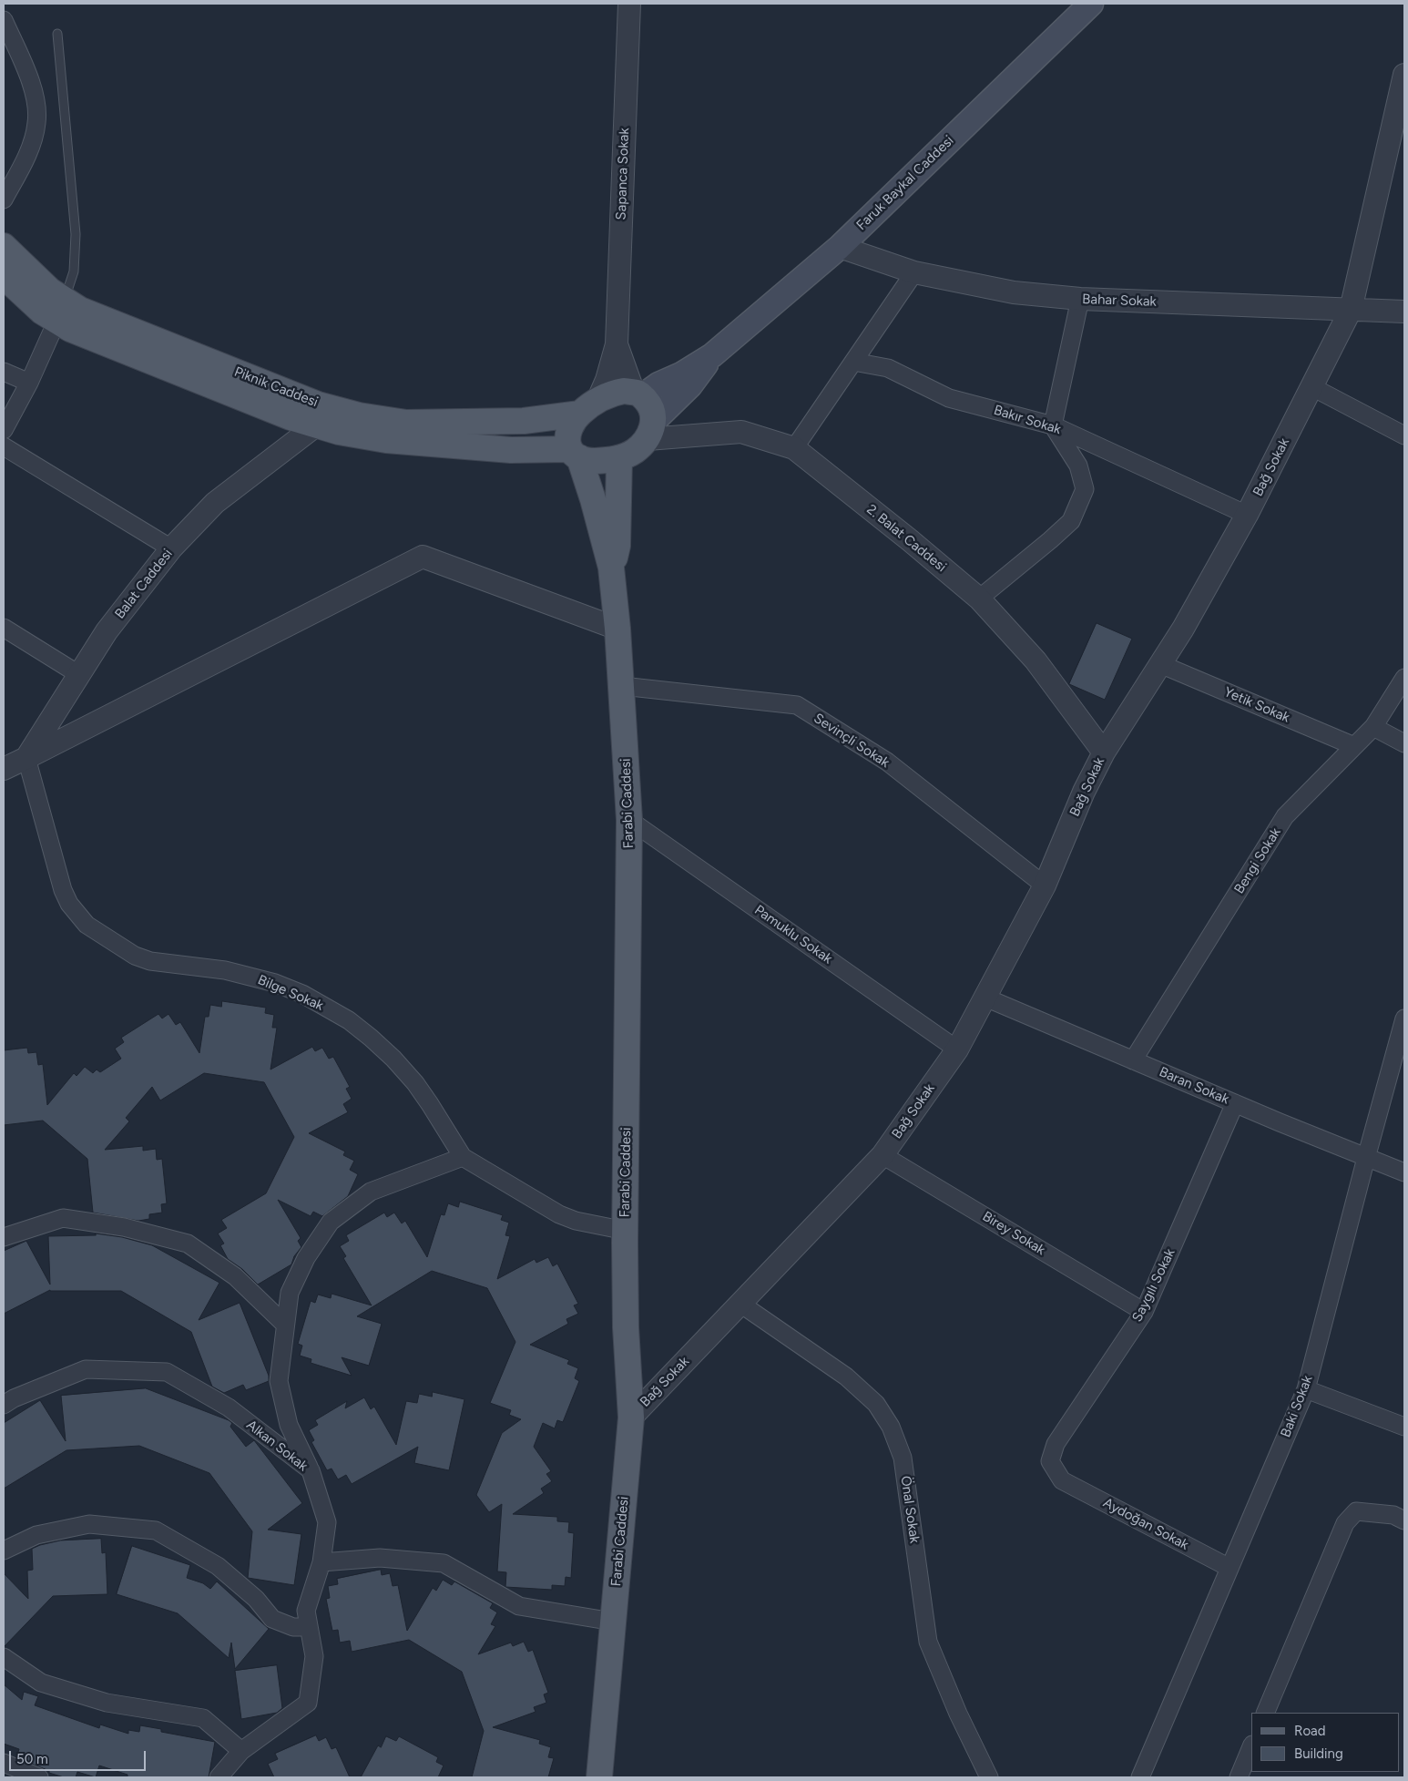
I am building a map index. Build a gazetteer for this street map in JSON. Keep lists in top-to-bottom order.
{
  "streets": {
    "main road": ["Faruk Baykal Caddesi", "Piknik Caddesi", "Farabi Caddesi"],
    "street": [
      "Sapanca Sokak",
      "Bahar Sokak",
      "Bakır Sokak",
      "Bağ Sokak",
      "2. Balat Caddesi",
      "Balat Caddesi",
      "Yetik Sokak",
      "Sevinçli Sokak",
      "Bengi Sokak",
      "Pamuklu Sokak",
      "Bilge Sokak",
      "Baran Sokak",
      "Birey Sokak",
      "Saygılı Sokak",
      "Baki Sokak",
      "Alkan Sokak",
      "Önal Sokak",
      "Aydoğan Sokak"
    ]
  },
  "crossings": [
    ["Sapanca Sokak", "Piknik Caddesi"],
    ["Sapanca Sokak", "2. Balat Caddesi"],
    ["Faruk Baykal Caddesi", "Bahar Sokak"],
    ["Bahar Sokak", "Bağ Sokak"],
    ["Piknik Caddesi", "2. Balat Caddesi"],
    ["Piknik Caddesi", "Balat Caddesi"],
    ["Bakır Sokak", "Bağ Sokak"],
    ["Bağ Sokak", "2. Balat Caddesi"],
    ["Bağ Sokak", "Yetik Sokak"],
    ["Bağ Sokak", "Sevinçli Sokak"],
    ["Bağ Sokak", "Farabi Caddesi"],
    ["Bağ Sokak", "Pamuklu Sokak"],
    ["Bağ Sokak", "Baran Sokak"],
    ["Bağ Sokak", "Birey Sokak"],
    ["Bağ Sokak", "Önal Sokak"],
    ["Balat Caddesi", "Bilge Sokak"],
    ["Yetik Sokak", "Bengi Sokak"],
    ["Sevinçli Sokak", "Farabi Caddesi"],
    ["Farabi Caddesi", "Pamuklu Sokak"],
    ["Farabi Caddesi", "Bilge Sokak"],
    ["Bengi Sokak", "Baran Sokak"],
    ["Baran Sokak", "Saygılı Sokak"],
    ["Baran Sokak", "Baki Sokak"],
    ["Birey Sokak", "Saygılı Sokak"],
    ["Saygılı Sokak", "Aydoğan Sokak"],
    ["Baki Sokak", "Aydoğan Sokak"]
  ],
  "legend": ["Road", "Building"],
  "scale_bar": "50 m"
}
